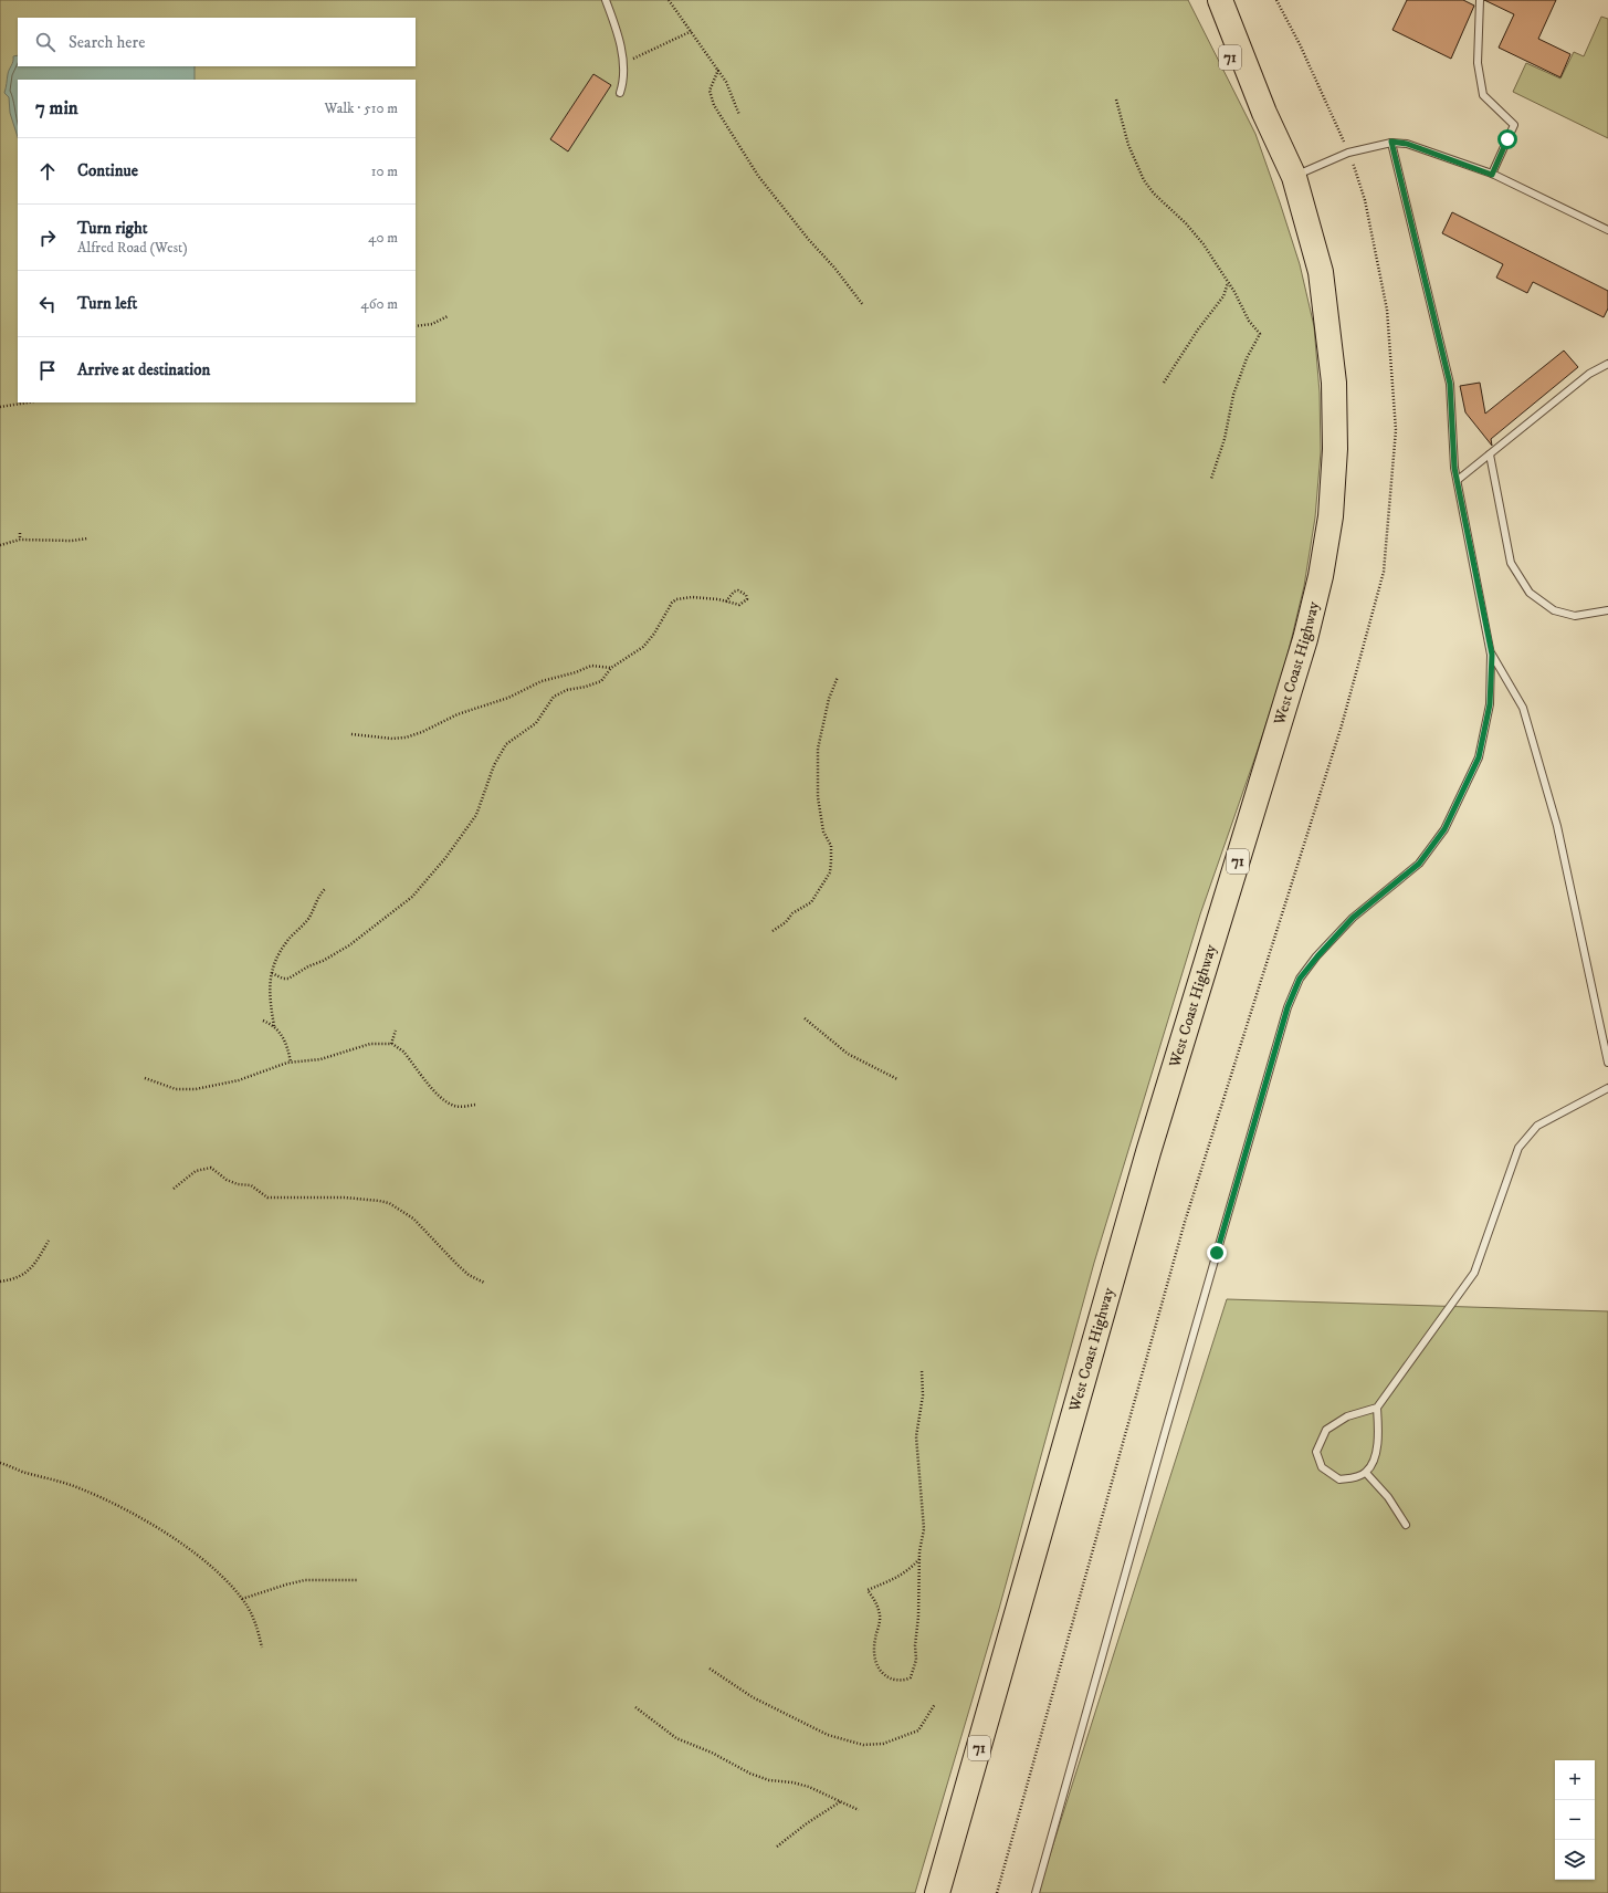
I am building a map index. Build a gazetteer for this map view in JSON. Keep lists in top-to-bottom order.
{
  "streets": {
    "highway": ["71", "West Coast Highway"]
  },
  "page": {
    "search": "Search here",
    "heading": ["7 min", "Walk · 510 m"],
    "list": [
      ["Continue", "10 m"],
      ["Turn right", "Alfred Road (West)", "40 m"],
      ["Turn left", "460 m"],
      "Arrive at destination"
    ],
    "map_buttons": ["+", "−"]
  }
}
